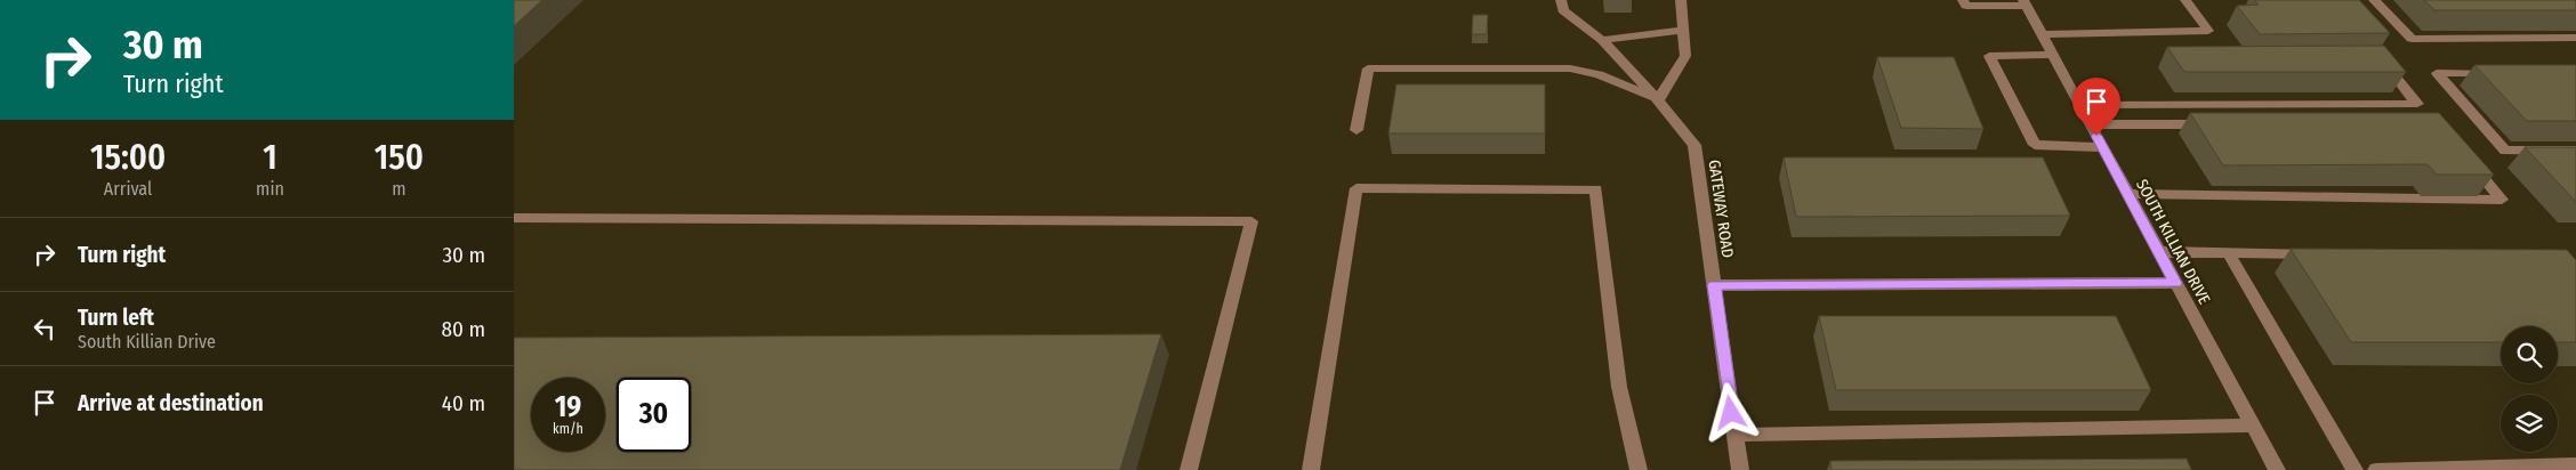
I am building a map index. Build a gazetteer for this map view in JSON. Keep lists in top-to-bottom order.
{
  "streets": {
    "street": ["GATEWAY ROAD", "SOUTH KILLIAN DRIVE"]
  },
  "page": {
    "turn": ["30 m", "Turn right"],
    "eta": [
      "15:00",
      "Arrival",
      "1",
      "min",
      "150",
      "m"
    ],
    "list": [
      {
        "name": "Turn right",
        "value": "30 m"
      },
      {
        "name": "Turn left",
        "note": "South Killian Drive",
        "value": "80 m"
      },
      {
        "name": "Arrive at destination",
        "value": "40 m"
      }
    ],
    "speed": "19 km/h",
    "limit": "30"
  }
}
